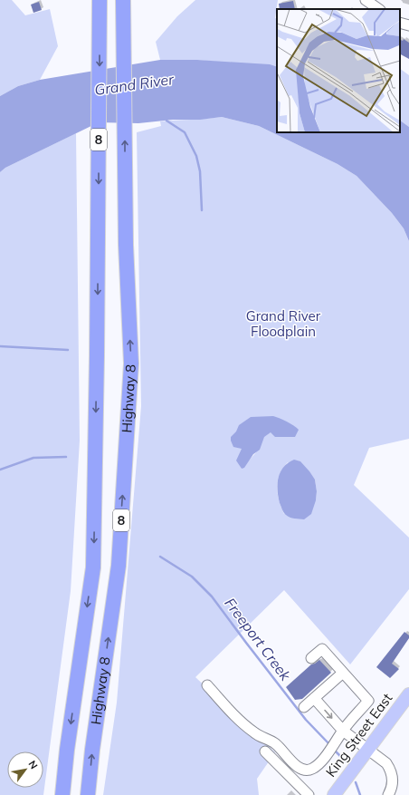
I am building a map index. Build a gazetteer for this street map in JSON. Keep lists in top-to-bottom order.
{
  "streets": {
    "highway": ["8", "Highway 8"],
    "main road": ["King Street East"]
  },
  "water": ["Grand River", "Freeport Creek"],
  "parks": ["Grand River Floodplain"],
  "north": "top right"
}
